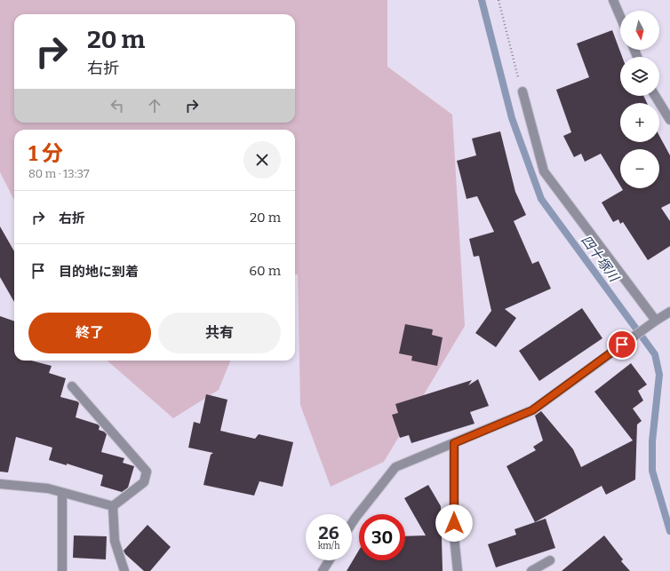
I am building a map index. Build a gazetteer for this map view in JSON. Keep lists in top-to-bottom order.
{
  "water": ["四十塚川"],
  "north": "bottom",
  "page": {
    "map_buttons": ["+", "−"],
    "turn": ["20 m", "右折"],
    "heading": ["1 分", "80 m · 13:37"],
    "list": [
      {
        "name": "右折",
        "value": "20 m"
      },
      {
        "name": "目的地に到着",
        "value": "60 m"
      }
    ],
    "buttons": ["終了", "共有"],
    "speed": "26 km/h",
    "limit": "30"
  }
}
